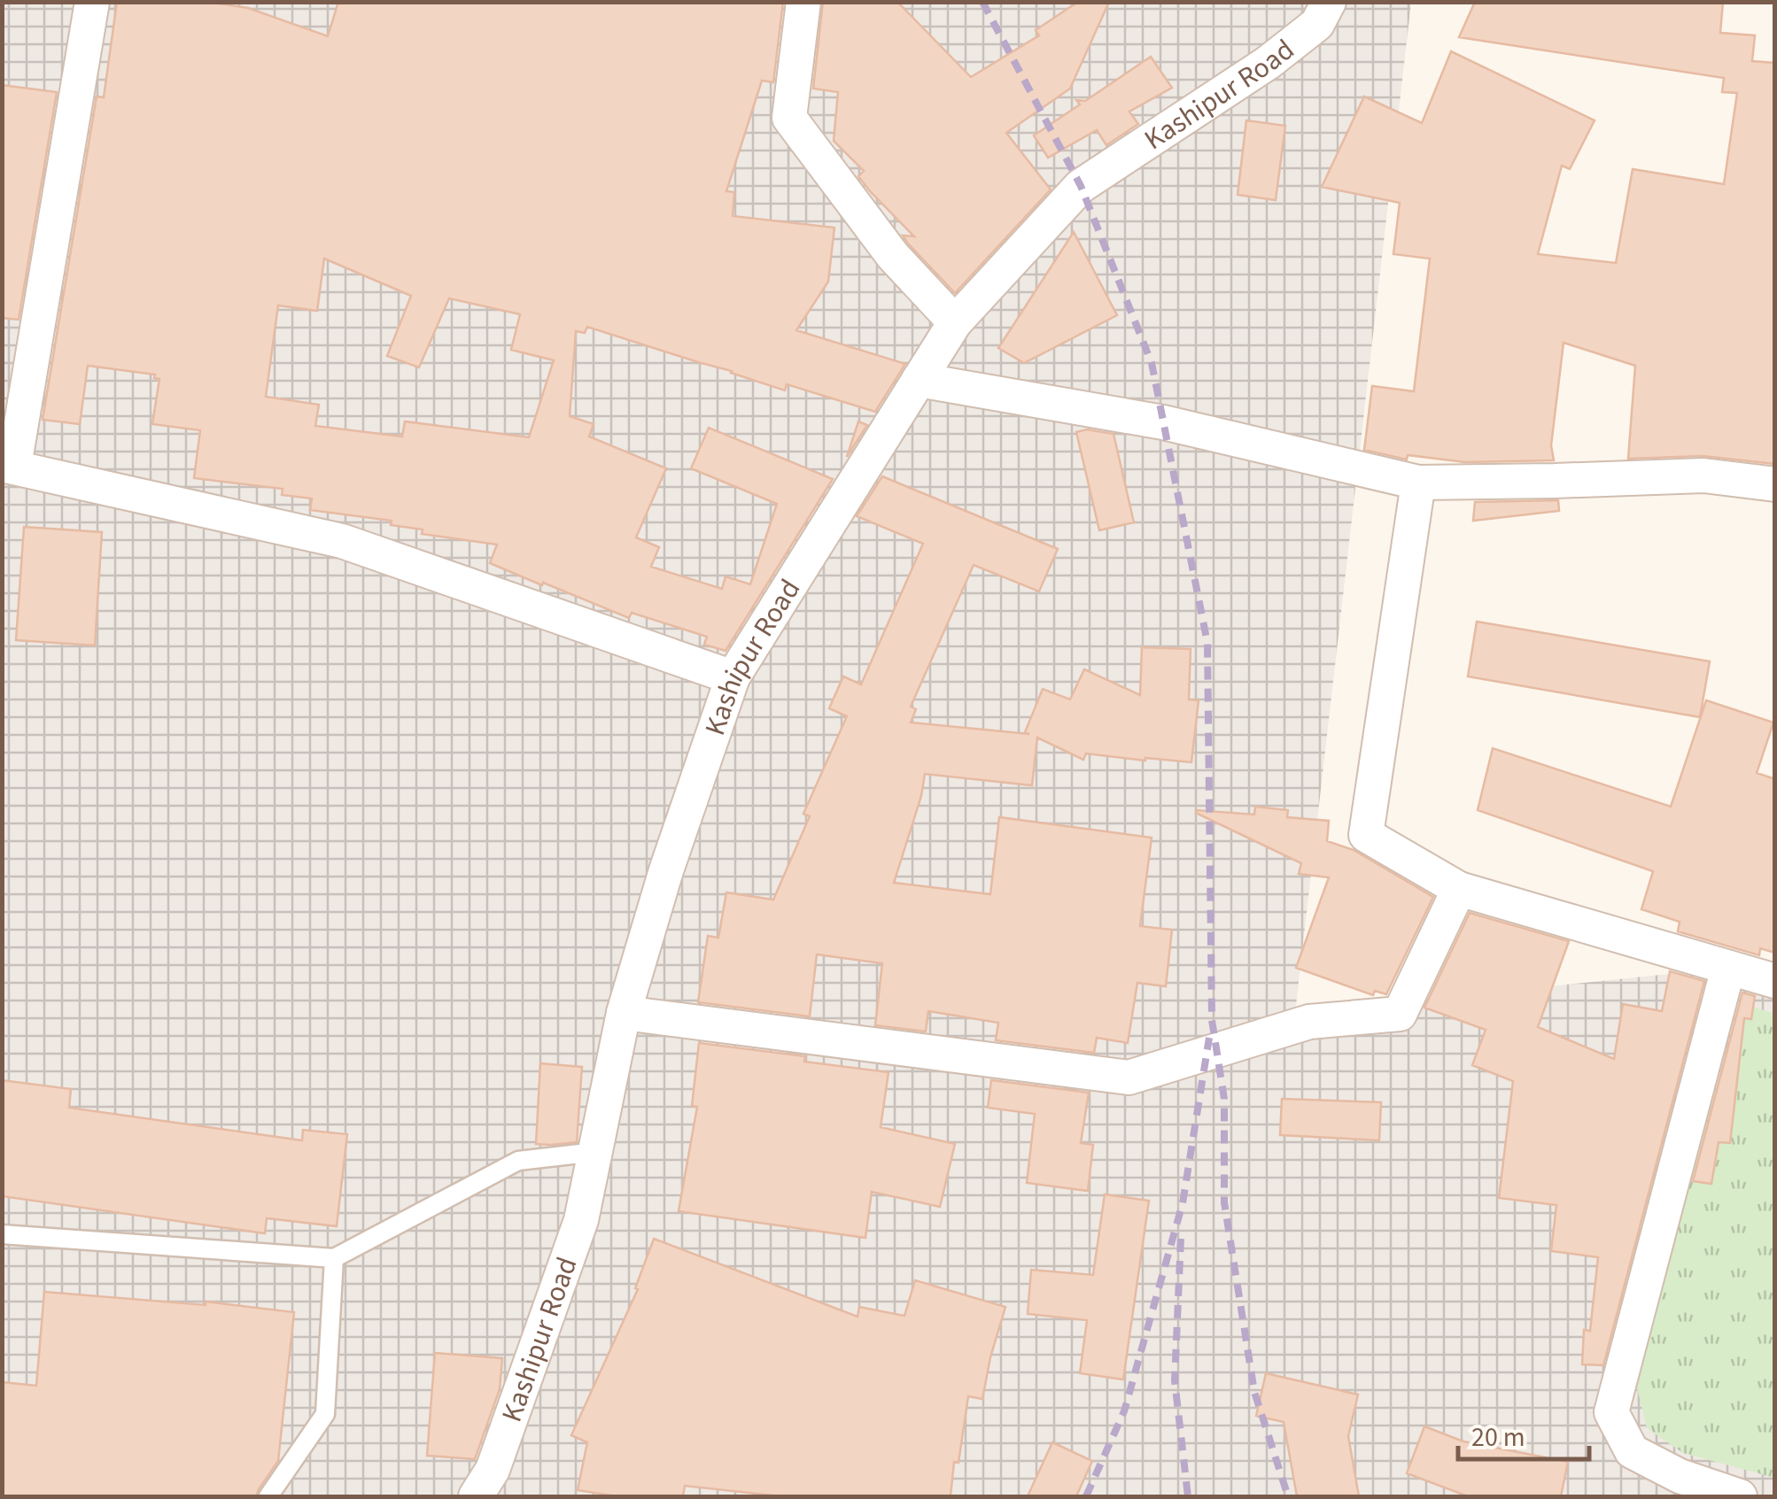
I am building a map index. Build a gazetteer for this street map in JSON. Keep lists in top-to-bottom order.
{
  "streets": {
    "street": ["Kashipur Road"]
  },
  "scale_bar": "20 m"
}
